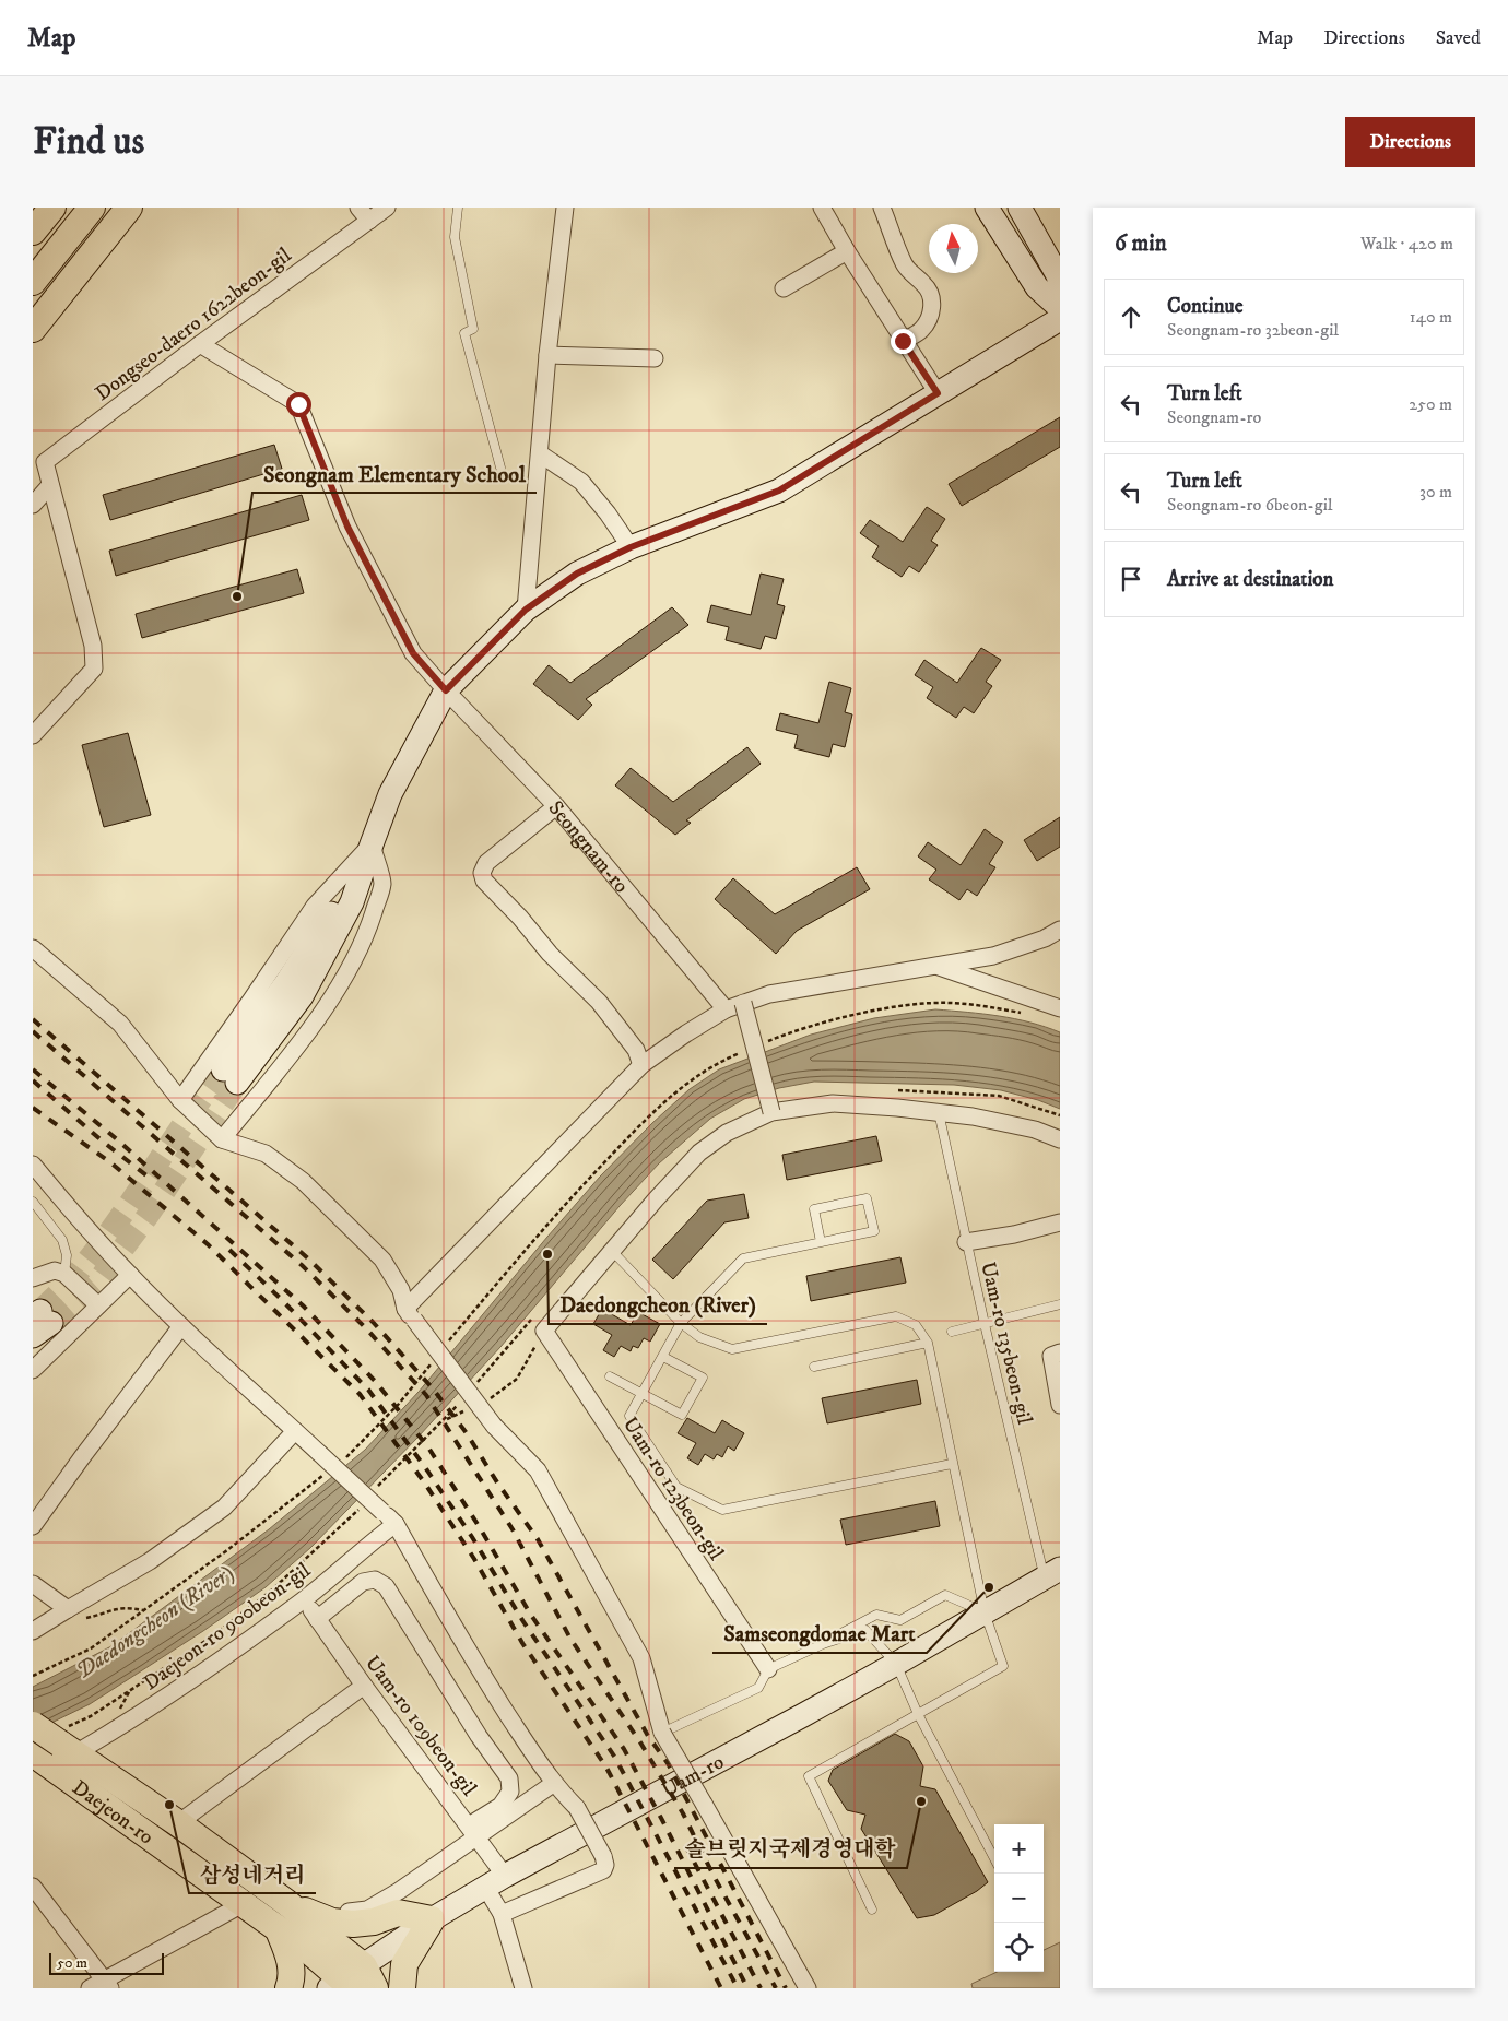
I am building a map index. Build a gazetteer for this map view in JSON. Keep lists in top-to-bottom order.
{
  "streets": {
    "main road": ["Uam-ro", "Daejeon-ro"],
    "street": [
      "Dongseo-daero 1622beon-gil",
      "Seongnam-ro",
      "Uam-ro 123beon-gil",
      "Daejeon-ro 900beon-gil",
      "Uam-ro 109beon-gil"
    ],
    "lane": ["Uam-ro 135beon-gil"]
  },
  "crossings": [
    ["Dongseo-daero 1622beon-gil", "Seongnam-ro"],
    ["Uam-ro 135beon-gil", "Uam-ro"],
    ["Daejeon-ro 900beon-gil", "Uam-ro 109beon-gil"],
    ["Daejeon-ro 900beon-gil", "Daejeon-ro"],
    ["Uam-ro 109beon-gil", "Uam-ro"],
    ["Uam-ro 109beon-gil", "Daejeon-ro"],
    ["Uam-ro", "Daejeon-ro"]
  ],
  "water": ["Daedongcheon (River)"],
  "places": [
    "Seongnam Elementary School",
    "Daedongcheon (River)",
    "Samseongdomae Mart",
    "솔브릿지국제경영대학",
    "삼성네거리"
  ],
  "scale_bar": "50 m",
  "north": "top",
  "page": {
    "header": "Map",
    "nav": ["Map", "Directions", "Saved"],
    "buttons": "Directions",
    "title": "Find us",
    "heading": ["6 min", "Walk · 420 m"],
    "list": [
      ["Continue", "Seongnam-ro 32beon-gil", "140 m"],
      ["Turn left", "Seongnam-ro", "250 m"],
      ["Turn left", "Seongnam-ro 6beon-gil", "30 m"],
      "Arrive at destination"
    ],
    "map_buttons": ["+", "−"],
    "scale": "50 m"
  }
}
